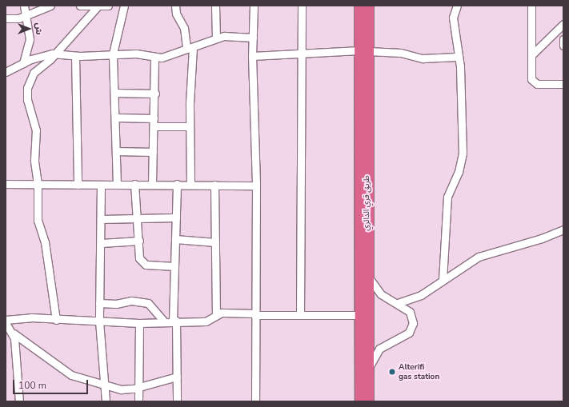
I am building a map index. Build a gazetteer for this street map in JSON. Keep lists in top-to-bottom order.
{
  "streets": {
    "highway": ["طريق قري الدائري"]
  },
  "places": ["Alterifi gas station"],
  "scale_bar": "100 m",
  "north": "right"
}
